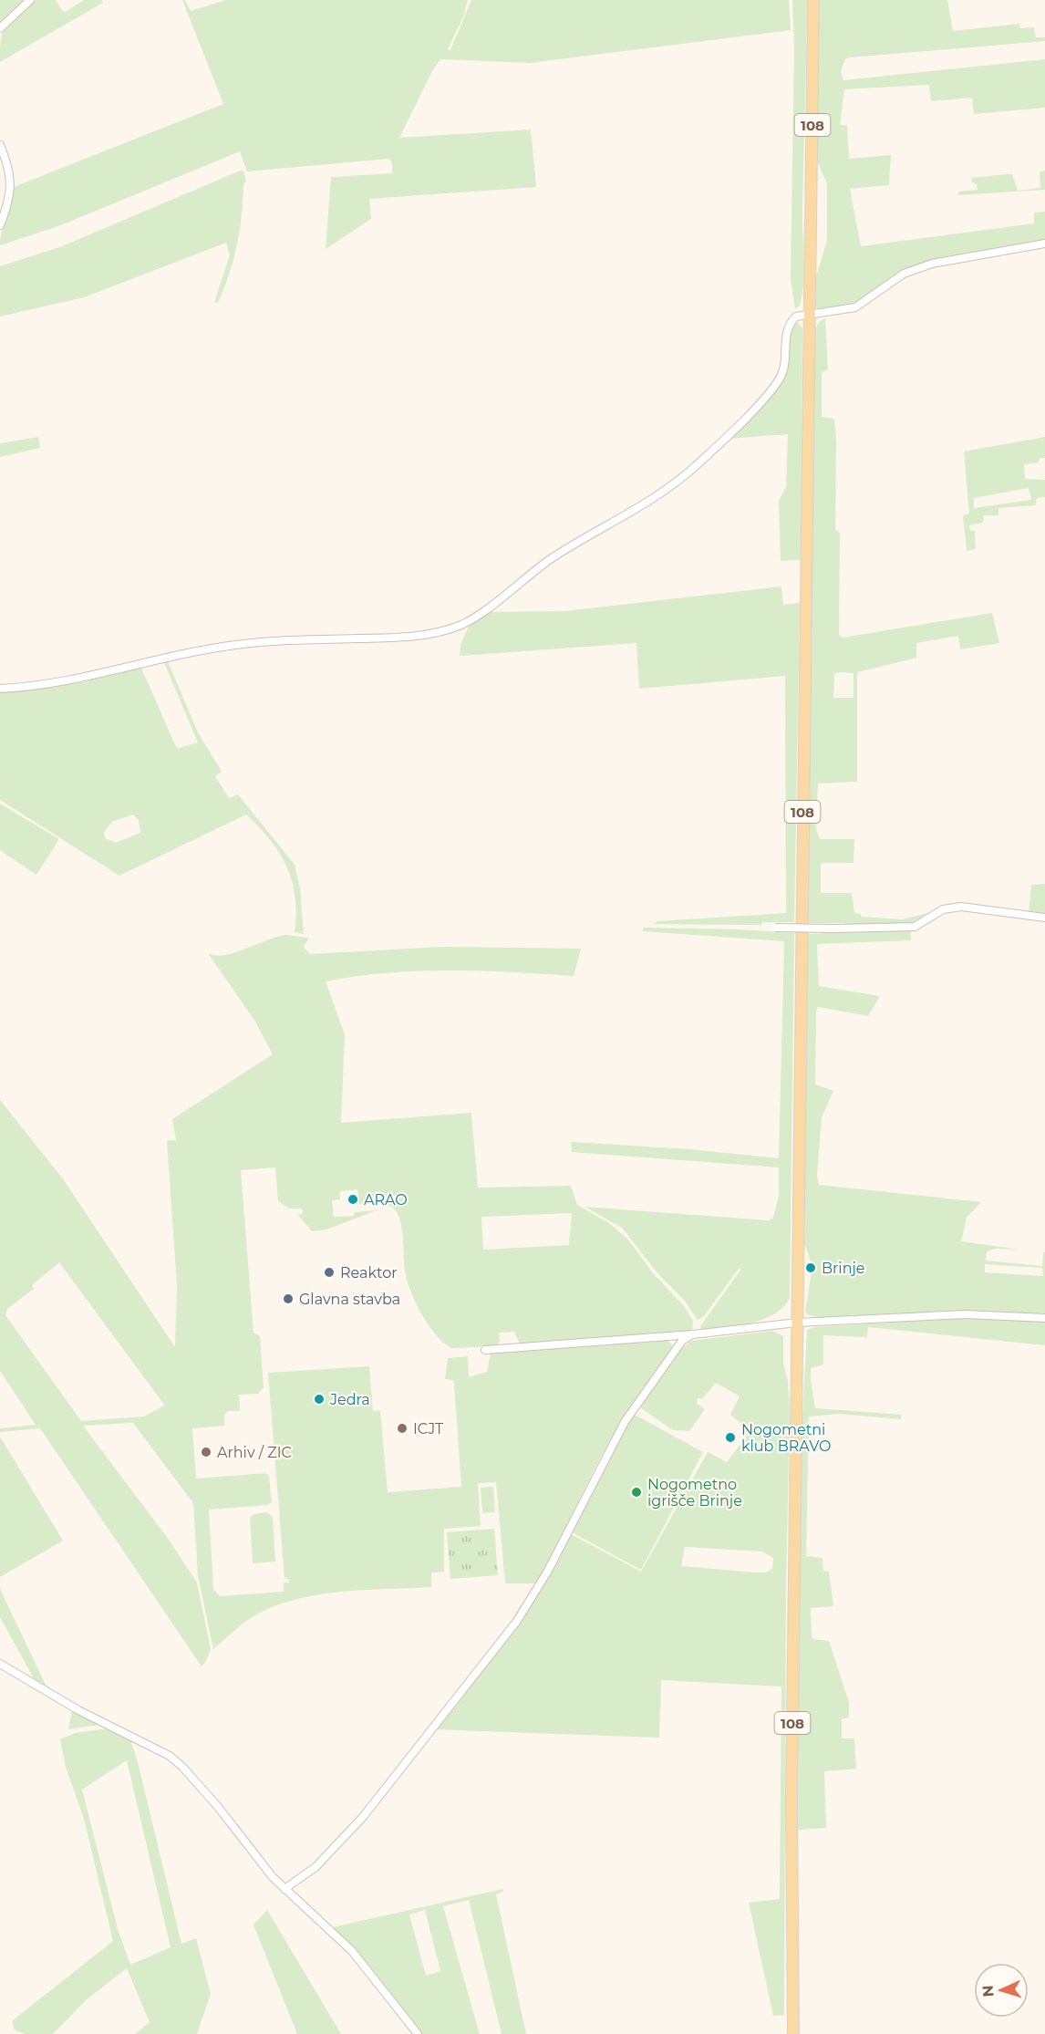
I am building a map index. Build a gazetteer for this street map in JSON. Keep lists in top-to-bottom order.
{
  "streets": {
    "main road": ["108"]
  },
  "places": [
    "ARAO",
    "Brinje",
    "Reaktor",
    "Glavna stavba",
    "Jedra",
    "ICJT",
    "Nogometni klub BRAVO",
    "Arhiv / ZIC",
    "Nogometno igrišče Brinje"
  ],
  "north": "left"
}
